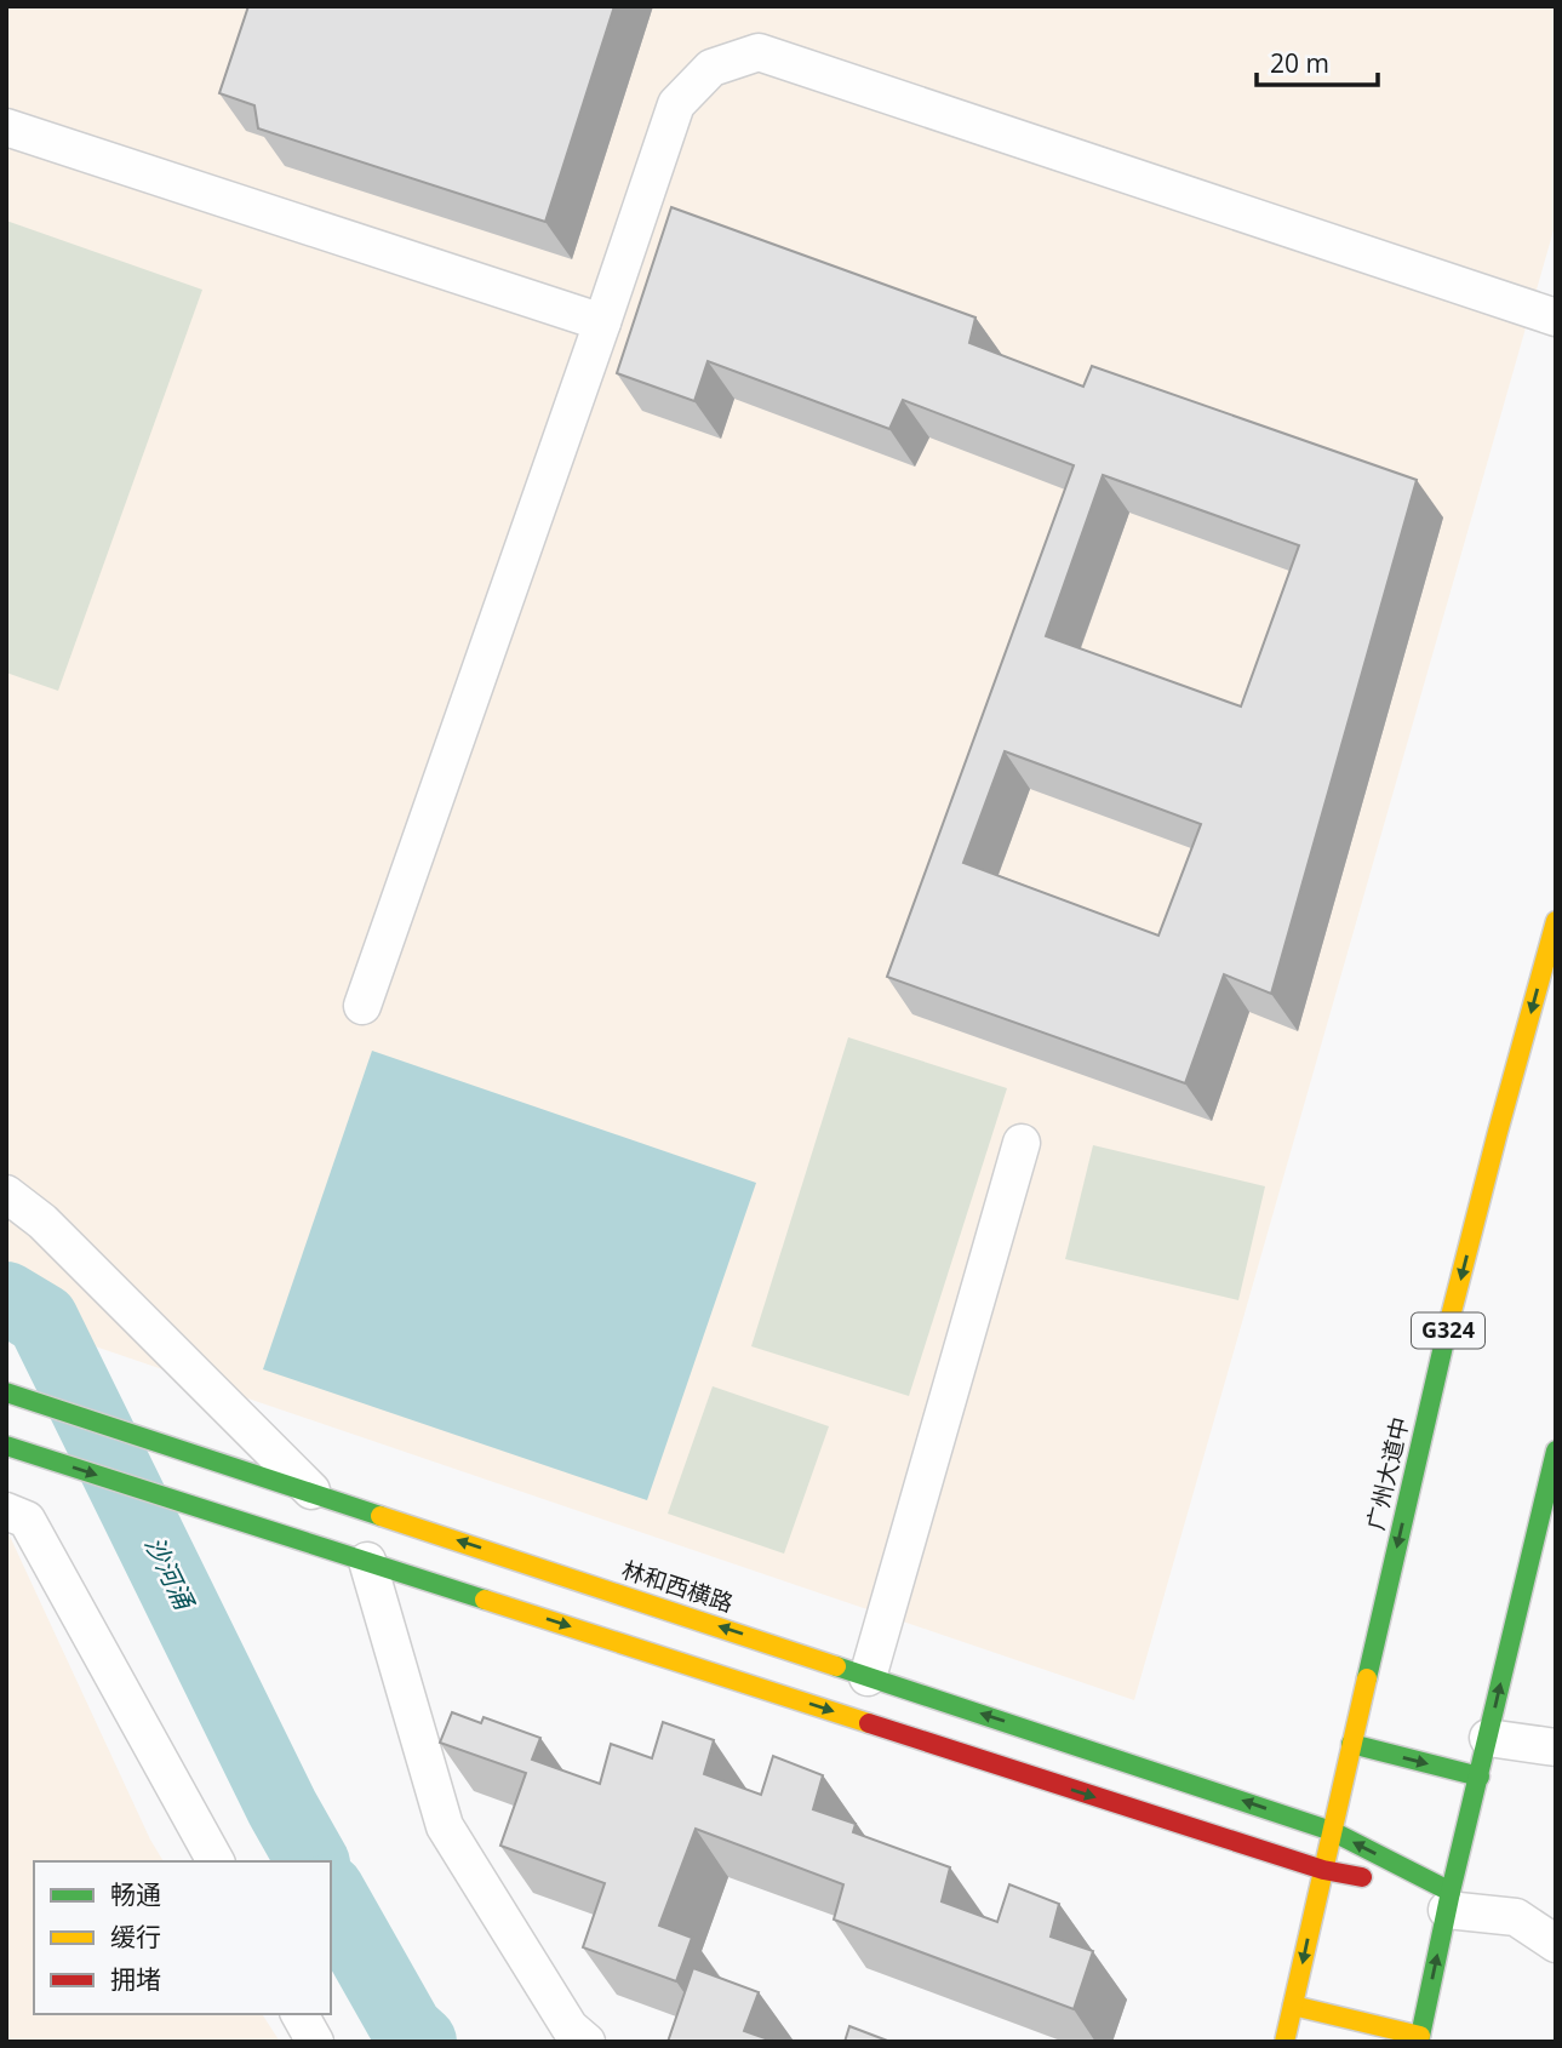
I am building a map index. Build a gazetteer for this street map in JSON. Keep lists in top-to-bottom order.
{
  "streets": {
    "main road": ["G324", "广州大道中", "林和西横路"]
  },
  "crossings": [
    ["广州大道中", "林和西横路"]
  ],
  "water": ["沙河涌"],
  "legend": ["畅通", "缓行", "拥堵"],
  "scale_bar": "20 m"
}
